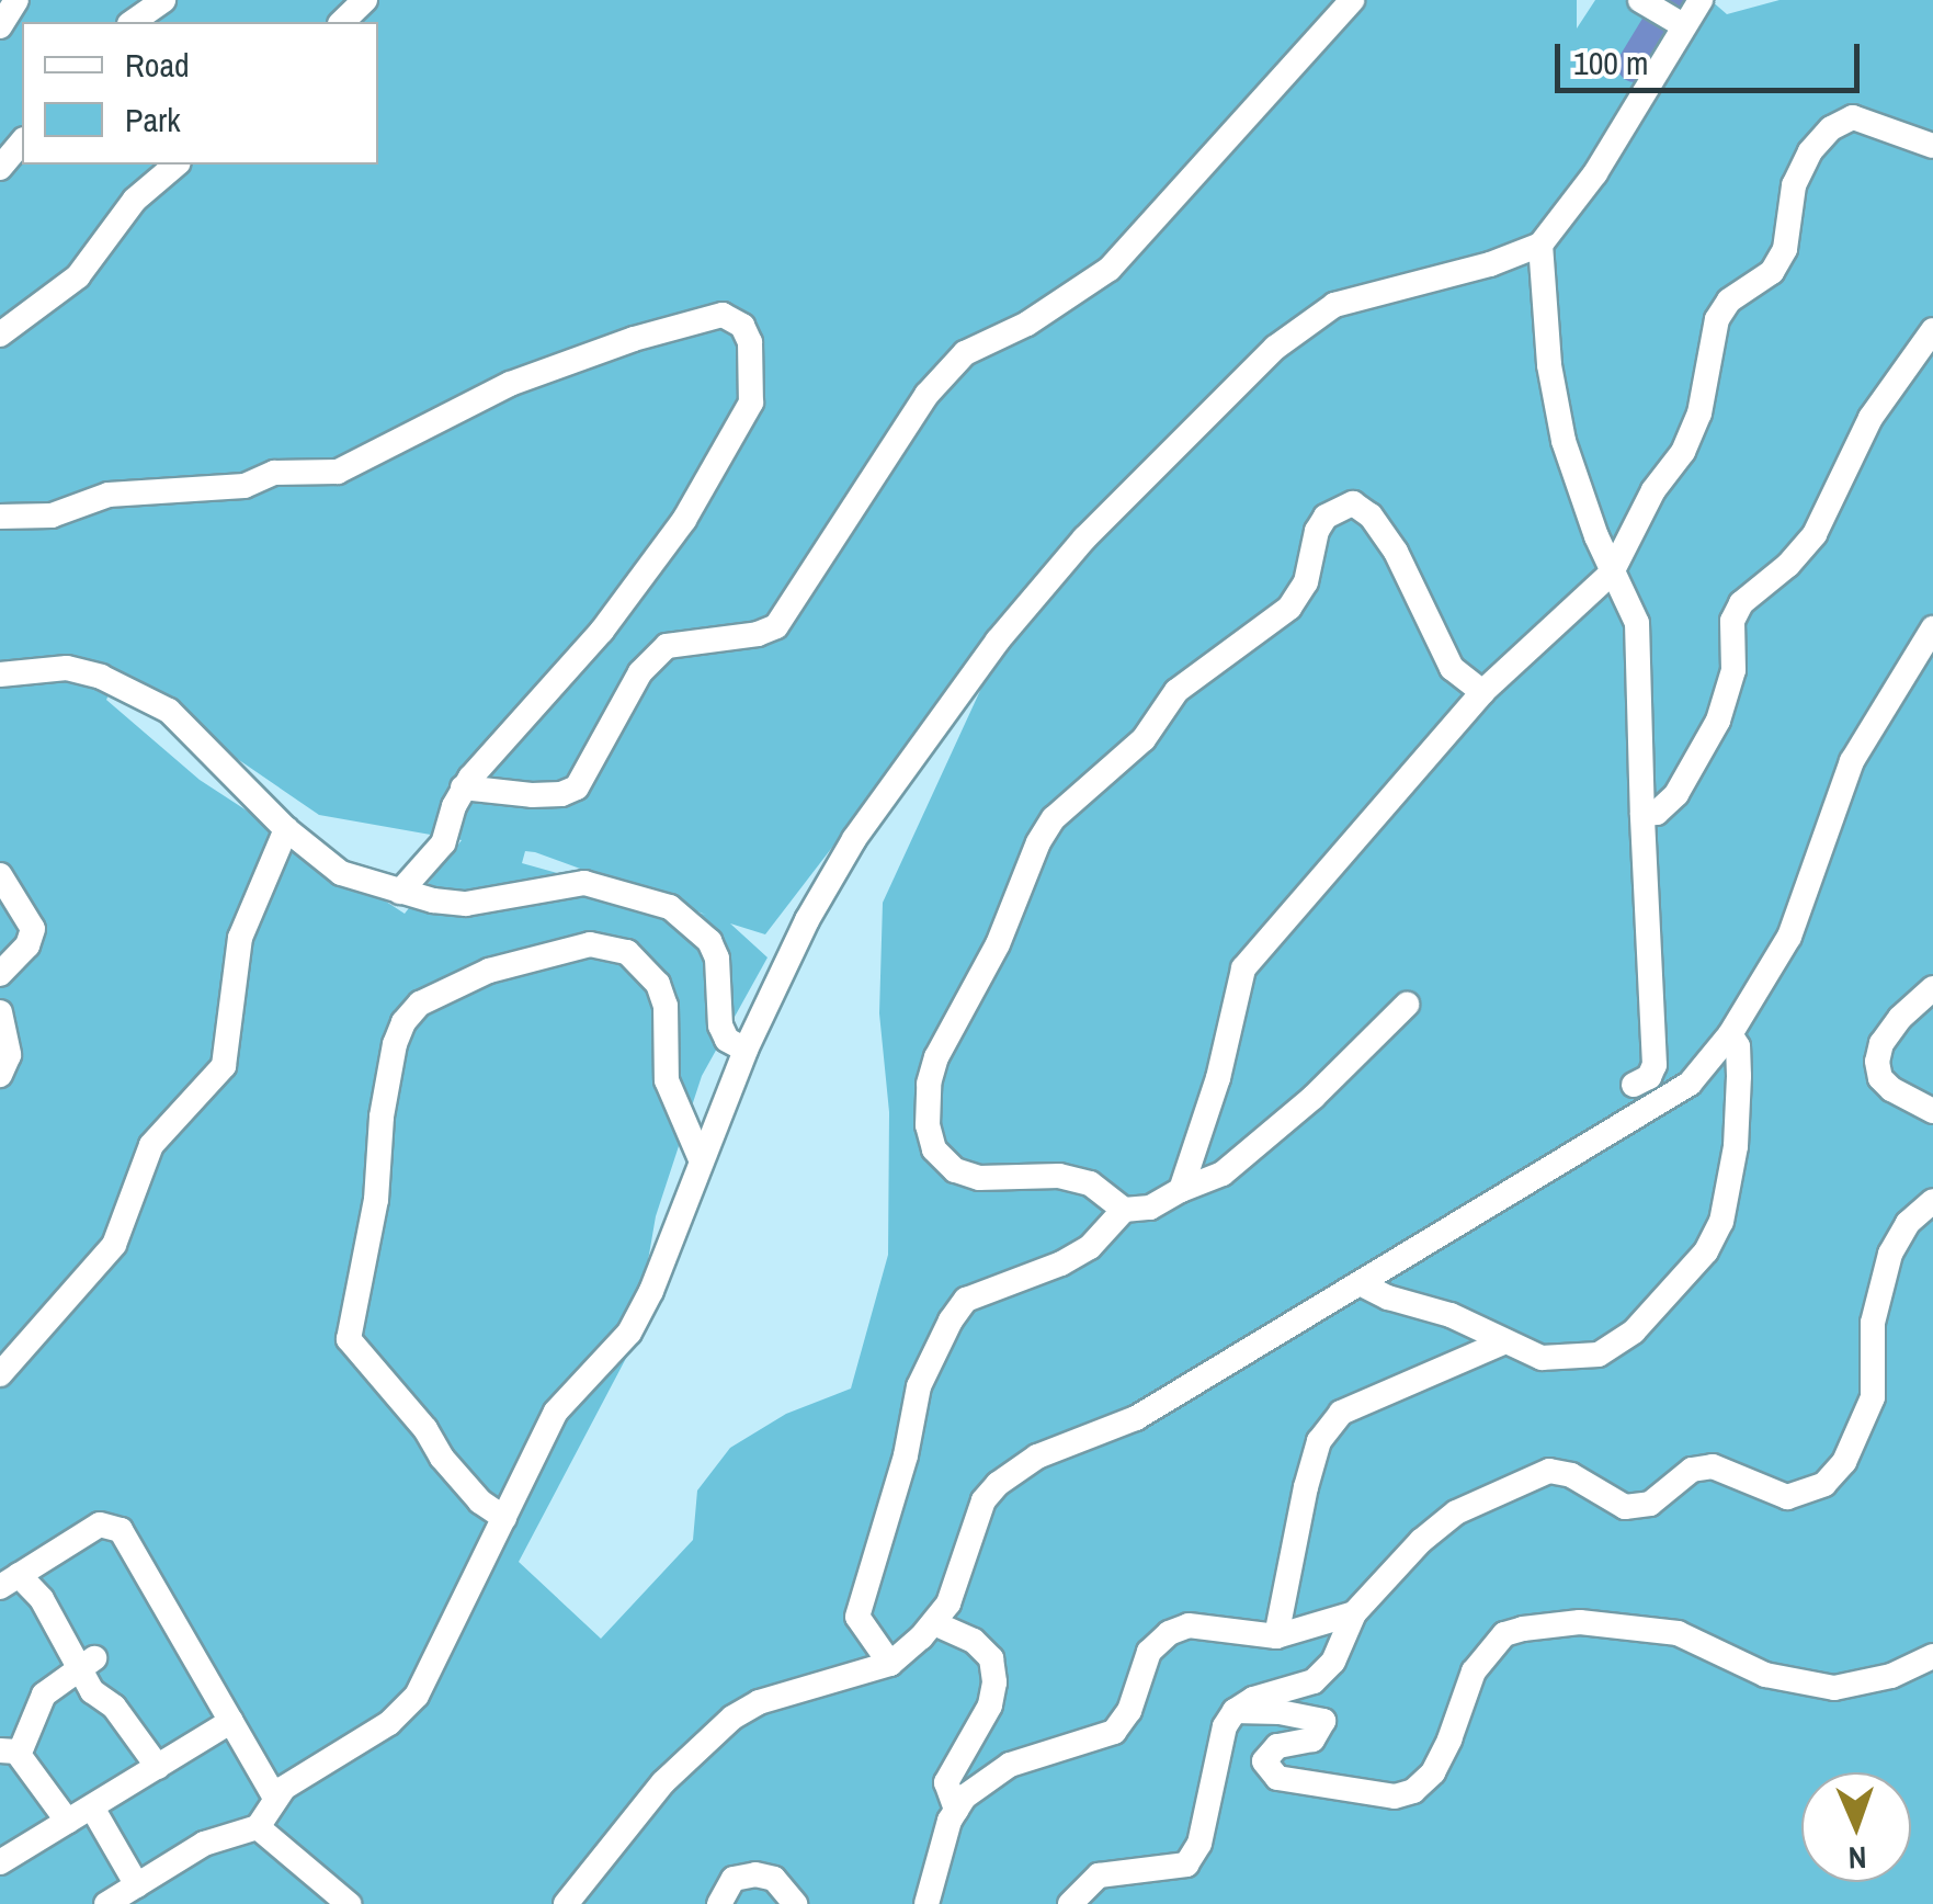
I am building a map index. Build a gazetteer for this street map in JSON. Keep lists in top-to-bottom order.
{
  "legend": ["Road", "Park"],
  "scale_bar": "100 m",
  "north": "bottom"
}
